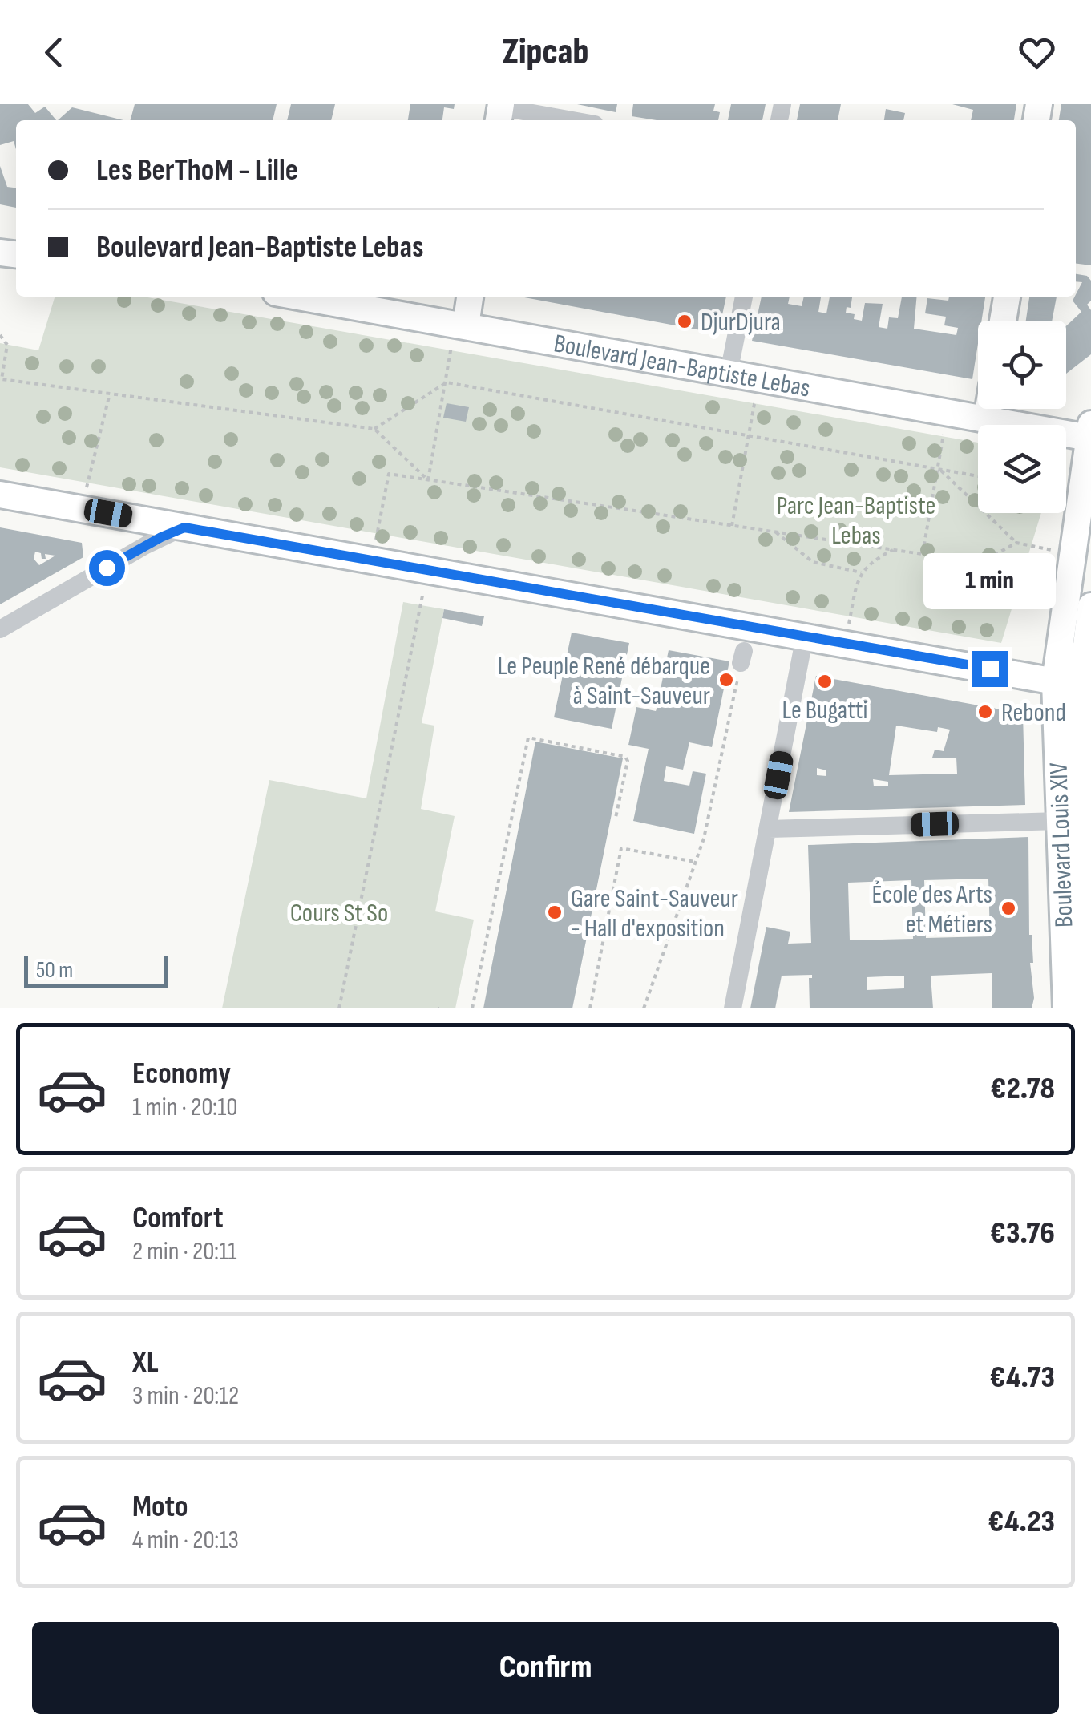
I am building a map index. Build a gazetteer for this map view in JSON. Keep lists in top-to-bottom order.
{
  "streets": {
    "main road": ["Boulevard Jean-Baptiste Lebas", "Boulevard Louis XIV"]
  },
  "parks": ["Parc Jean-Baptiste Lebas", "Cours St So"],
  "places": [
    "DjurDjura",
    "Le Peuple René débarque à Saint-Sauveur",
    "Le Bugatti",
    "Rebond",
    "École des Arts et Métiers",
    "Gare Saint-Sauveur - Hall d'exposition"
  ],
  "scale_bar": "50 m",
  "page": {
    "header": "Zipcab",
    "banner": ["Les BerThoM - Lille", "Boulevard Jean-Baptiste Lebas"],
    "bubble": "1 min",
    "scale": "50 m",
    "list": [
      {
        "name": "Economy",
        "note": "1 min · 20:10",
        "value": "€2.78"
      },
      {
        "name": "Comfort",
        "note": "2 min · 20:11",
        "value": "€3.76"
      },
      {
        "name": "XL",
        "note": "3 min · 20:12",
        "value": "€4.73"
      },
      {
        "name": "Moto",
        "note": "4 min · 20:13",
        "value": "€4.23"
      }
    ],
    "buttons": "Confirm"
  }
}
